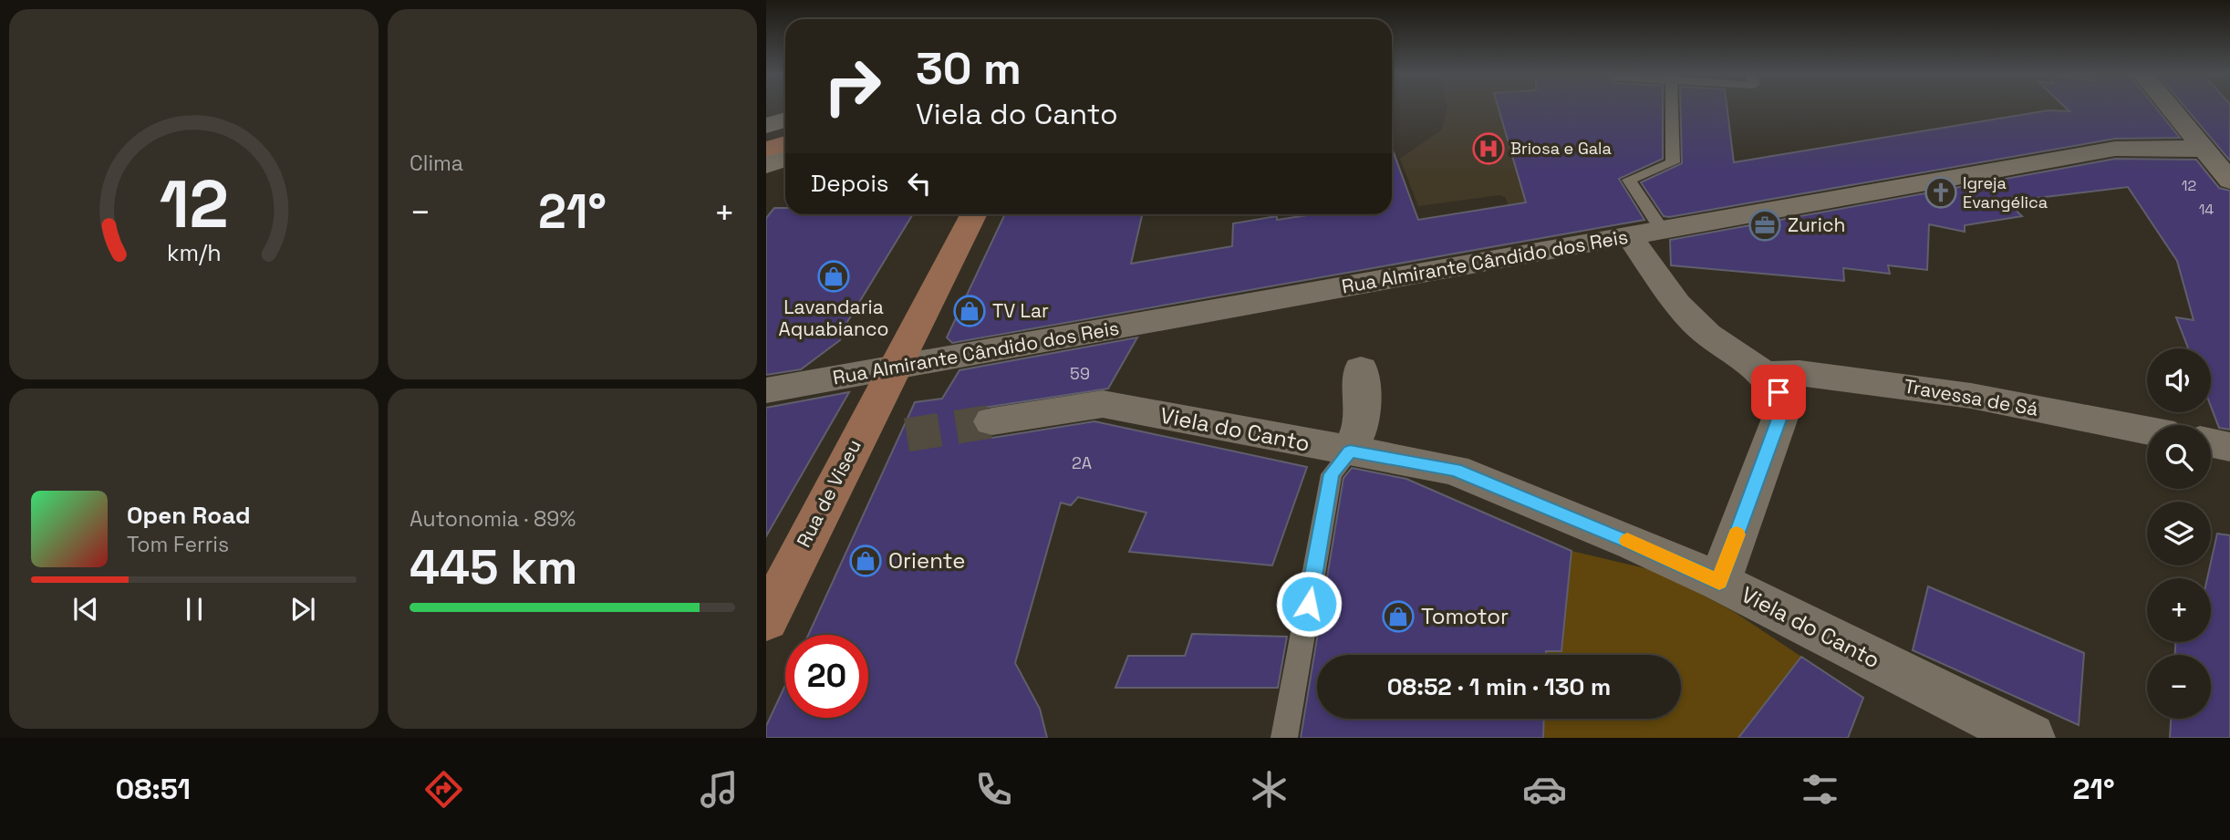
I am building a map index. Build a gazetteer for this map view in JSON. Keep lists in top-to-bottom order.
{
  "streets": {
    "main road": ["Rua de Viseu"],
    "street": ["Rua Almirante Cândido dos Reis", "Travessa de Sá", "Viela do Canto"]
  },
  "crossings": [
    ["Rua Almirante Cândido dos Reis", "Rua de Viseu"]
  ],
  "places": {
    "hospital": ["Briosa e Gala"],
    "church": ["Igreja Evangélica"],
    "office": ["Zurich"],
    "shop": [
      "Lavandaria Aquabianco",
      "TV Lar",
      "Oriente",
      "Tomotor"
    ]
  },
  "house_numbers": [
    "12",
    "14",
    "59",
    "2A"
  ],
  "page": {
    "tile": [
      "Clima",
      ["Autonomia · 89%", "445 km"]
    ],
    "turn": ["30 m", "Viela do Canto"],
    "then": "Depois",
    "heat": ["−", "21°", "+"],
    "map_buttons": ["+", "−"],
    "song": ["Open Road", "Tom Ferris"],
    "limit": "20",
    "trip": "08:52 · 1 min · 130 m",
    "tabs": ["08:51", "21°"],
    "gauge": ["12", "km/h"]
  }
}
